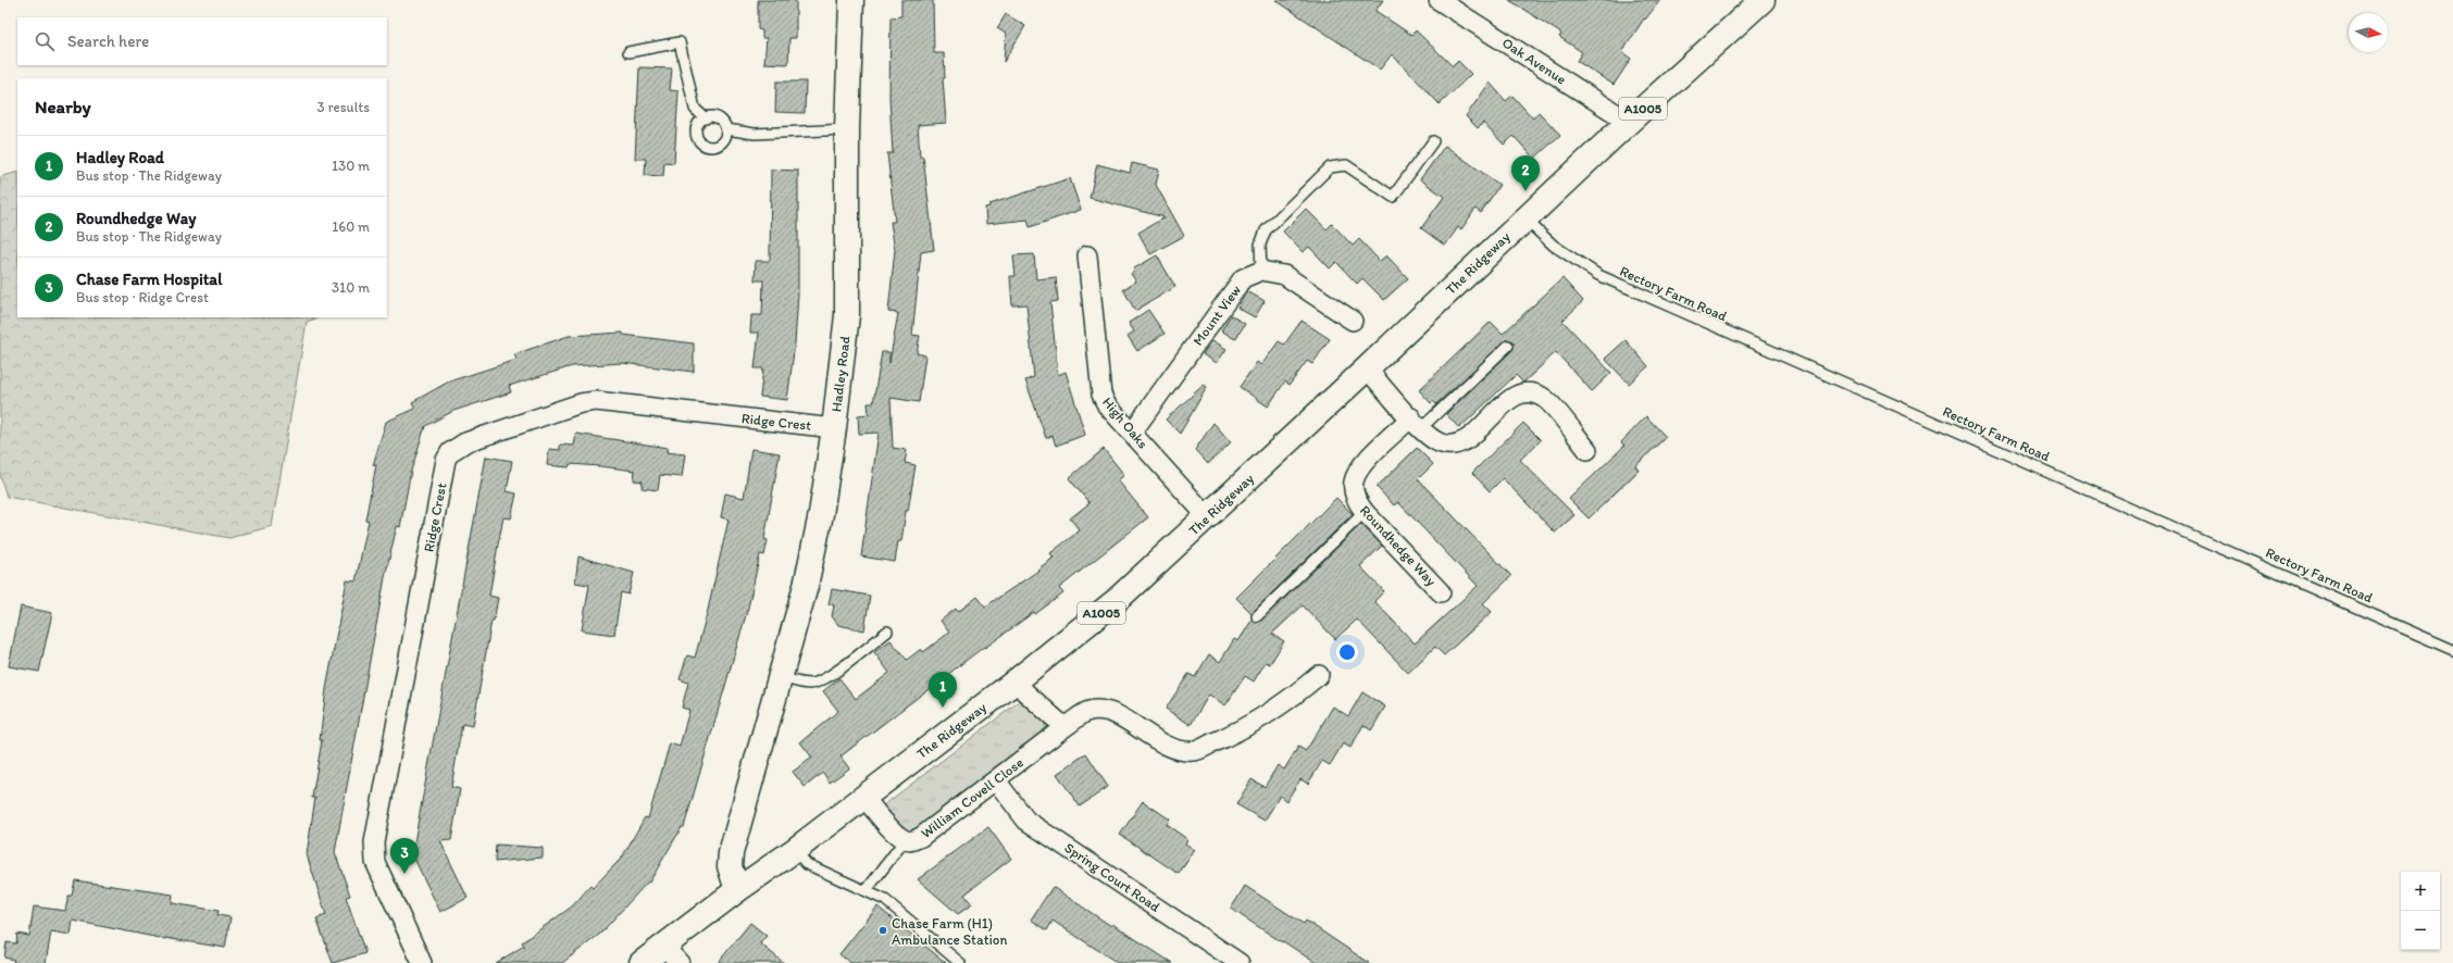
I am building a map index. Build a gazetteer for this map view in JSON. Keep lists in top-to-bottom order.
{
  "streets": {
    "main road": ["A1005", "The Ridgeway", "Hadley Road"],
    "street": [
      "Oak Avenue",
      "Mount View",
      "Ridge Crest",
      "High Oaks",
      "Roundhedge Way",
      "William Covell Close",
      "Spring Court Road"
    ],
    "lane": ["Rectory Farm Road"]
  },
  "crossings": [
    ["Oak Avenue", "The Ridgeway"],
    ["The Ridgeway", "Rectory Farm Road"],
    ["The Ridgeway", "Hadley Road"],
    ["The Ridgeway", "High Oaks"],
    ["The Ridgeway", "William Covell Close"],
    ["Mount View", "High Oaks"],
    ["Hadley Road", "Ridge Crest"],
    ["William Covell Close", "Spring Court Road"]
  ],
  "places": ["Chase Farm (H1) Ambulance Station"],
  "north": "right",
  "page": {
    "search": "Search here",
    "heading": ["Nearby", "3 results"],
    "list": [
      {
        "mark": "1",
        "name": "Hadley Road",
        "note": "Bus stop · The Ridgeway",
        "value": "130 m"
      },
      {
        "mark": "2",
        "name": "Roundhedge Way",
        "note": "Bus stop · The Ridgeway",
        "value": "160 m"
      },
      {
        "mark": "3",
        "name": "Chase Farm Hospital",
        "note": "Bus stop · Ridge Crest",
        "value": "310 m"
      }
    ],
    "pins": ["2", "1", "3"],
    "map_buttons": ["+", "−"]
  }
}
